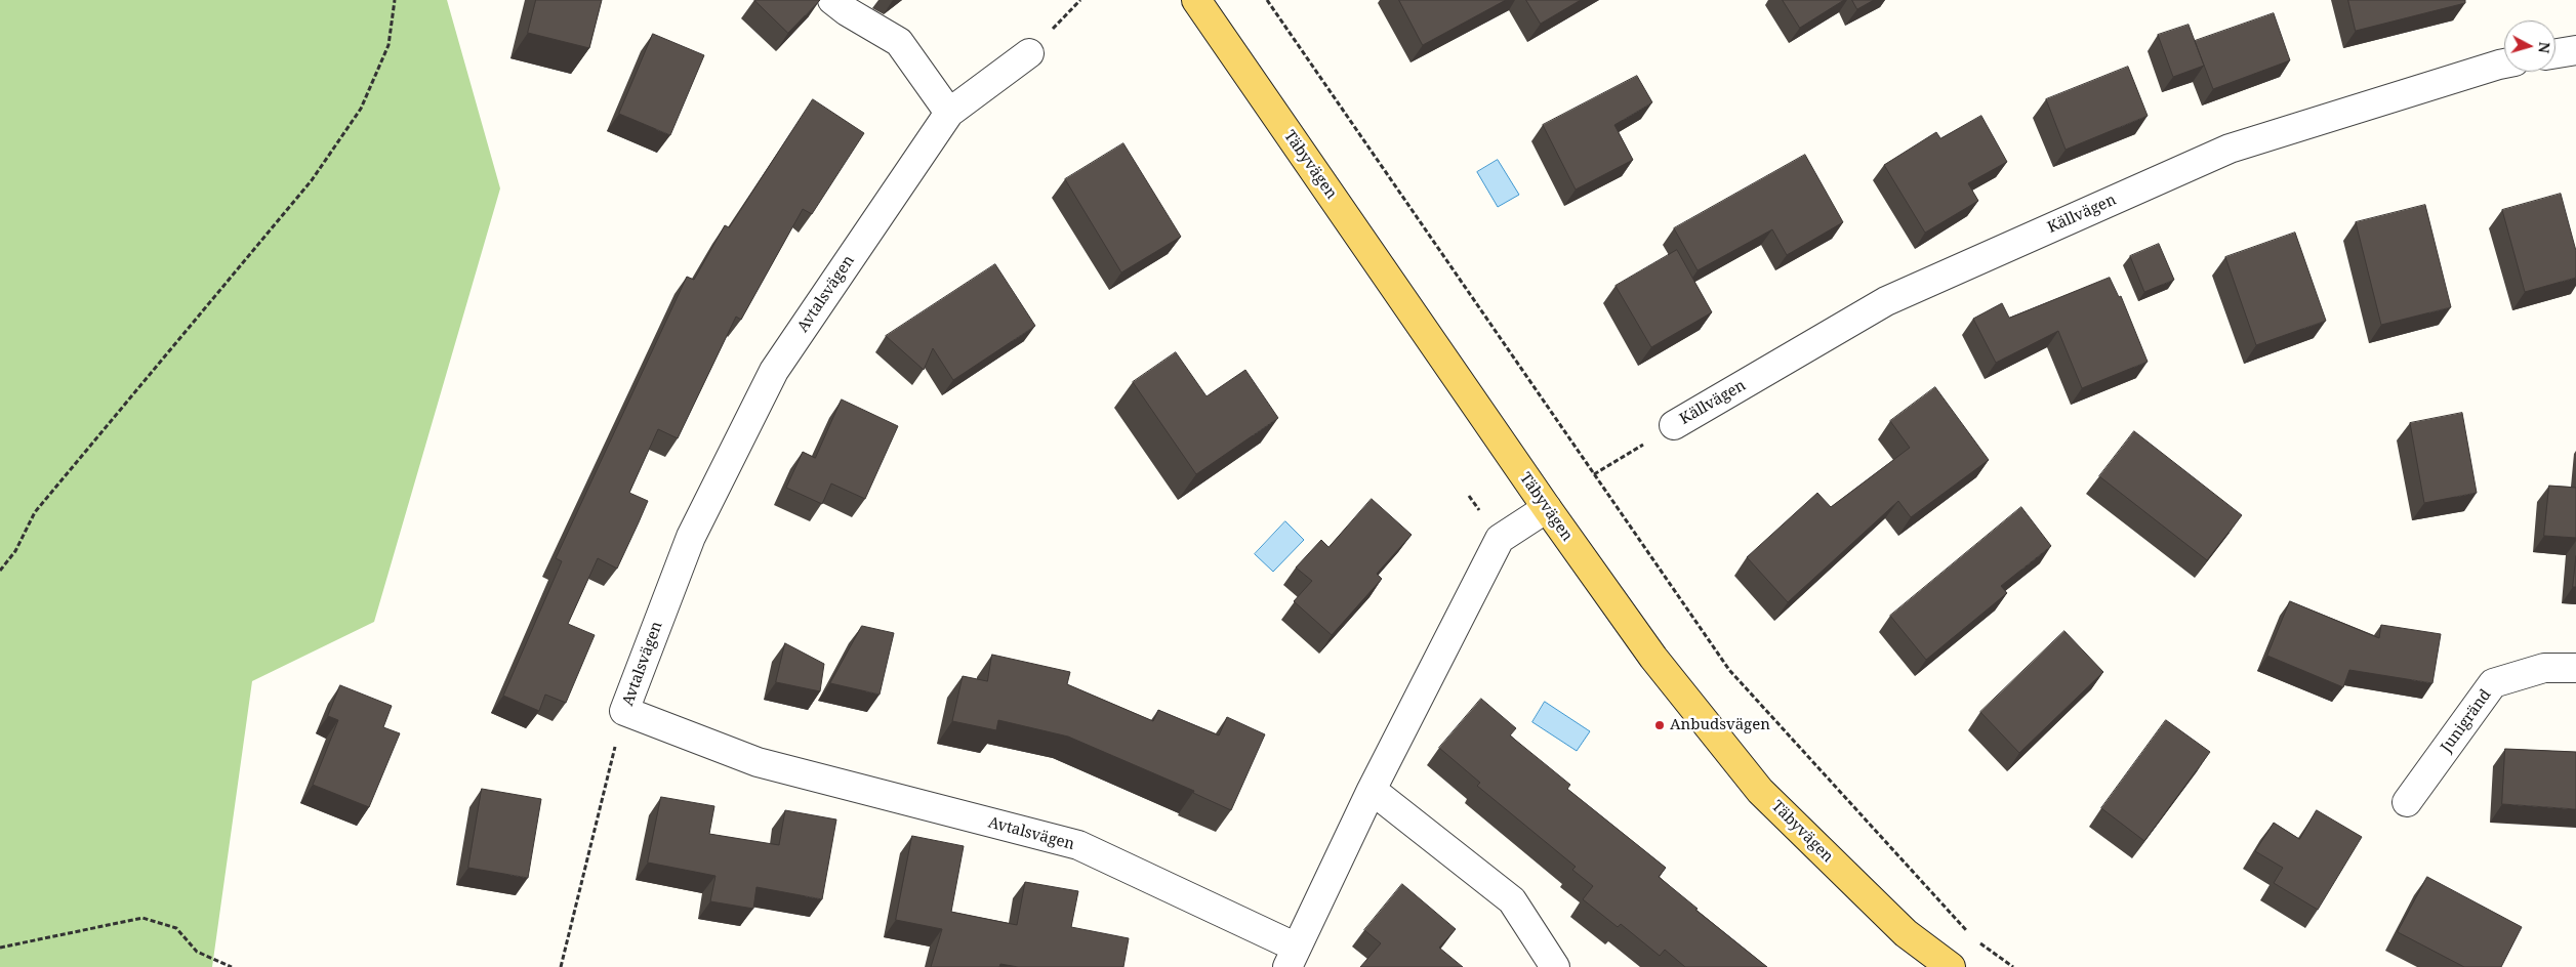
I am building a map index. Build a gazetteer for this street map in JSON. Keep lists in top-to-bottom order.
{
  "streets": {
    "main road": ["Täbyvägen"],
    "street": ["Källvägen", "Avtalsvägen", "Junigränd"]
  },
  "places": ["Anbudsvägen"],
  "north": "right"
}
